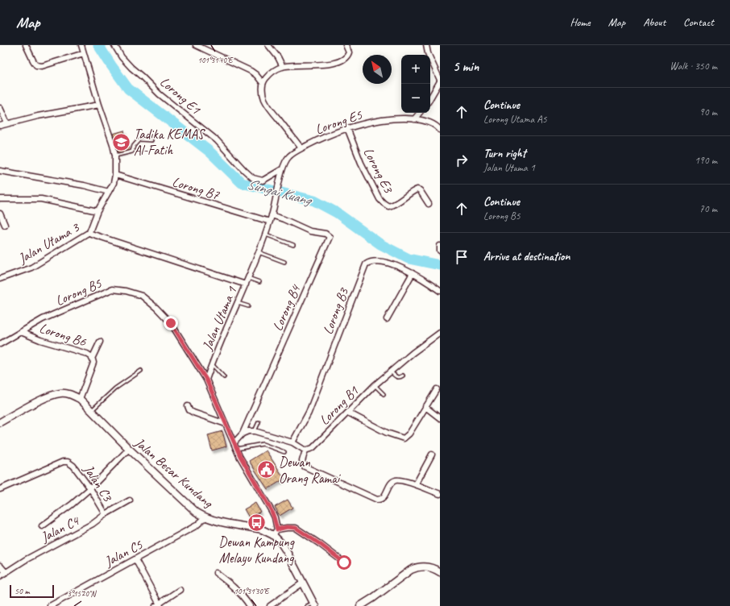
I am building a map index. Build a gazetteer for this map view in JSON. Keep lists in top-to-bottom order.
{
  "streets": {
    "main road": ["Jalan Besar Kundang"],
    "street": [
      "Lorong E1",
      "Lorong E5",
      "Lorong E3",
      "Lorong B7",
      "Jalan Utama 3",
      "Lorong B5",
      "Lorong B4",
      "Lorong B3",
      "Jalan Utama 1",
      "Lorong B6",
      "Lorong B1",
      "Jalan C3",
      "Jalan C4",
      "Jalan C5"
    ]
  },
  "crossings": [
    ["Lorong E1", "Lorong E5"],
    ["Lorong E5", "Lorong E3"],
    ["Lorong E5", "Jalan Utama 1"],
    ["Lorong B7", "Jalan Utama 3"],
    ["Lorong B7", "Jalan Utama 1"],
    ["Jalan Utama 3", "Jalan Utama 1"],
    ["Lorong B5", "Jalan Utama 1"],
    ["Lorong B5", "Lorong B6"],
    ["Lorong B4", "Jalan Utama 1"],
    ["Lorong B6", "Jalan Besar Kundang"],
    ["Jalan Besar Kundang", "Jalan C4"],
    ["Jalan Besar Kundang", "Jalan C5"],
    ["Jalan C3", "Jalan C4"]
  ],
  "water": ["Sungai Kuang"],
  "places": {
    "school or university": ["Tadika KEMAS Al-Fatih"],
    "public building": ["Dewan Orang Ramai"],
    "bus stop": ["Dewan Kampung Melayu Kundang"]
  },
  "scale_bar": "50 m",
  "north": "top left",
  "page": {
    "header": "Map",
    "nav": [
      "Home",
      "Map",
      "About",
      "Contact"
    ],
    "heading": ["5 min", "Walk · 350 m"],
    "map_buttons": ["+", "−"],
    "list": [
      ["Continue", "Lorong Utama A5", "90 m"],
      ["Turn right", "Jalan Utama 1", "190 m"],
      ["Continue", "Lorong B5", "70 m"],
      "Arrive at destination"
    ],
    "scale": "50 m"
  },
  "coordinates": ["101°31'40\"E", "101°31'30\"E", "3°15'20\"N"]
}
